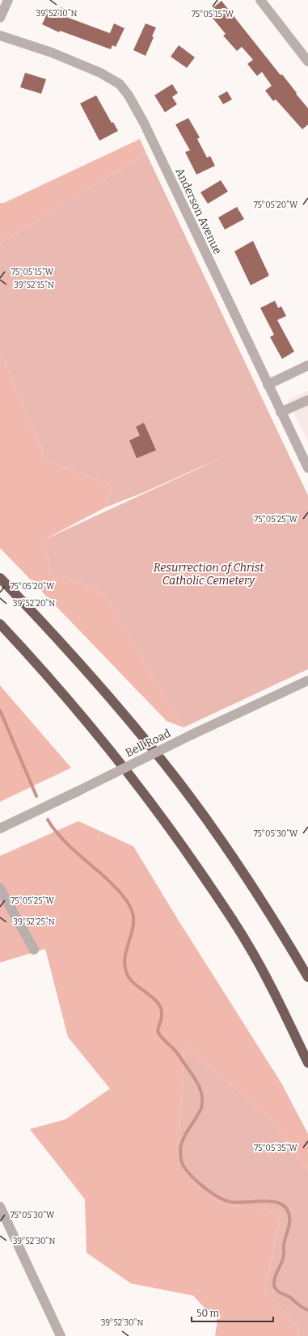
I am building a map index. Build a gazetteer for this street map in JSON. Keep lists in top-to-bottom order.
{
  "streets": {
    "street": ["Anderson Avenue", "Bell Road"]
  },
  "parks": ["Resurrection of Christ Catholic Cemetery"],
  "scale_bar": "50 m",
  "coordinates": [
    "39°52'10\"N",
    "75°05'15\"W",
    "75°05'20\"W",
    "39°52'15\"N",
    "75°05'25\"W",
    "39°52'20\"N",
    "75°05'30\"W",
    "39°52'25\"N",
    "75°05'35\"W",
    "39°52'30\"N"
  ]
}
